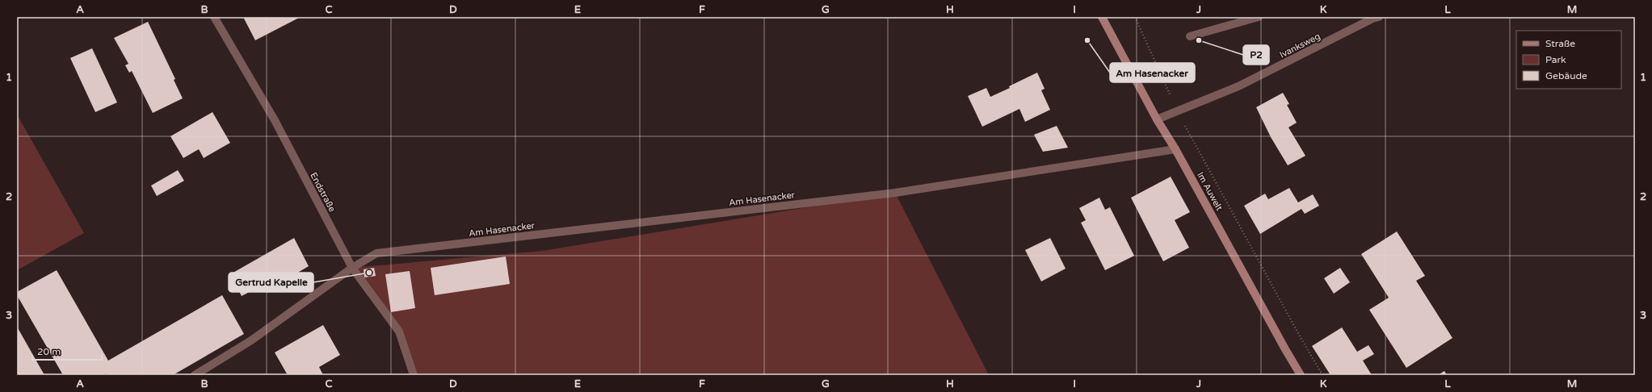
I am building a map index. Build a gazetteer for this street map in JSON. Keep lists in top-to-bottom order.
{
  "streets": {
    "main road": ["Im Auwelt"],
    "street": ["Ivanksweg", "Endstraße", "Am Hasenacker"]
  },
  "crossings": [
    ["Ivanksweg", "Im Auwelt"],
    ["Im Auwelt", "Am Hasenacker"],
    ["Endstraße", "Am Hasenacker"]
  ],
  "places": ["Am Hasenacker", "P2", "Gertrud Kapelle"],
  "legend": ["Straße", "Park", "Gebäude"],
  "scale_bar": "20 m",
  "grid": {
    "columns": [
      "A",
      "B",
      "C",
      "D",
      "E",
      "F",
      "G",
      "H",
      "I",
      "J",
      "K",
      "L",
      "M"
    ],
    "rows": ["1", "2", "3"]
  }
}
